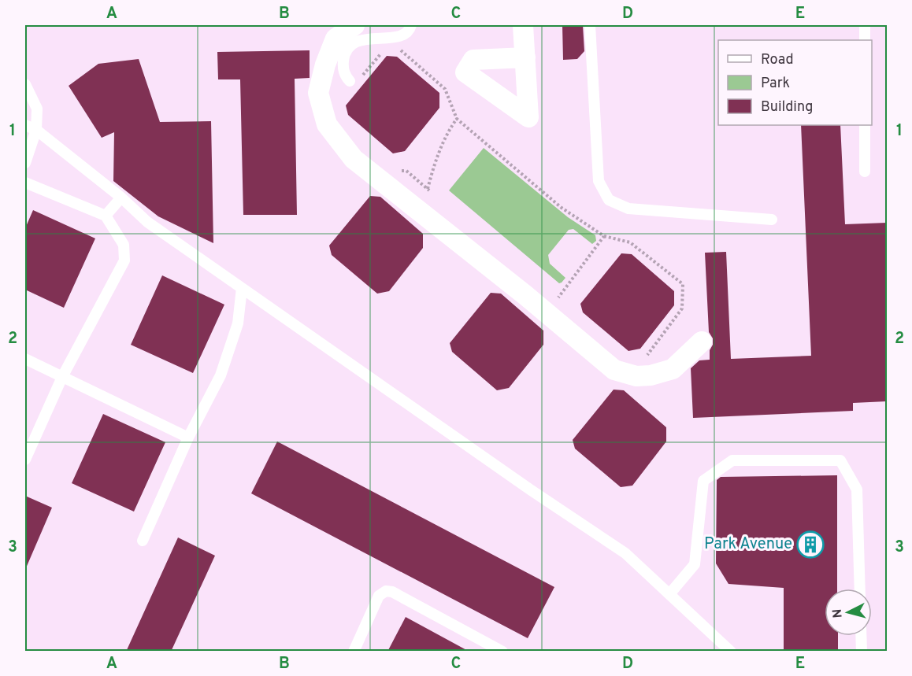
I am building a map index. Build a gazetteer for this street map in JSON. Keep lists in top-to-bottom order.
{
  "places": {
    "building": ["Park Avenue"]
  },
  "legend": ["Road", "Park", "Building"],
  "north": "left",
  "grid": {
    "columns": [
      "A",
      "B",
      "C",
      "D",
      "E"
    ],
    "rows": ["1", "2", "3"]
  }
}
